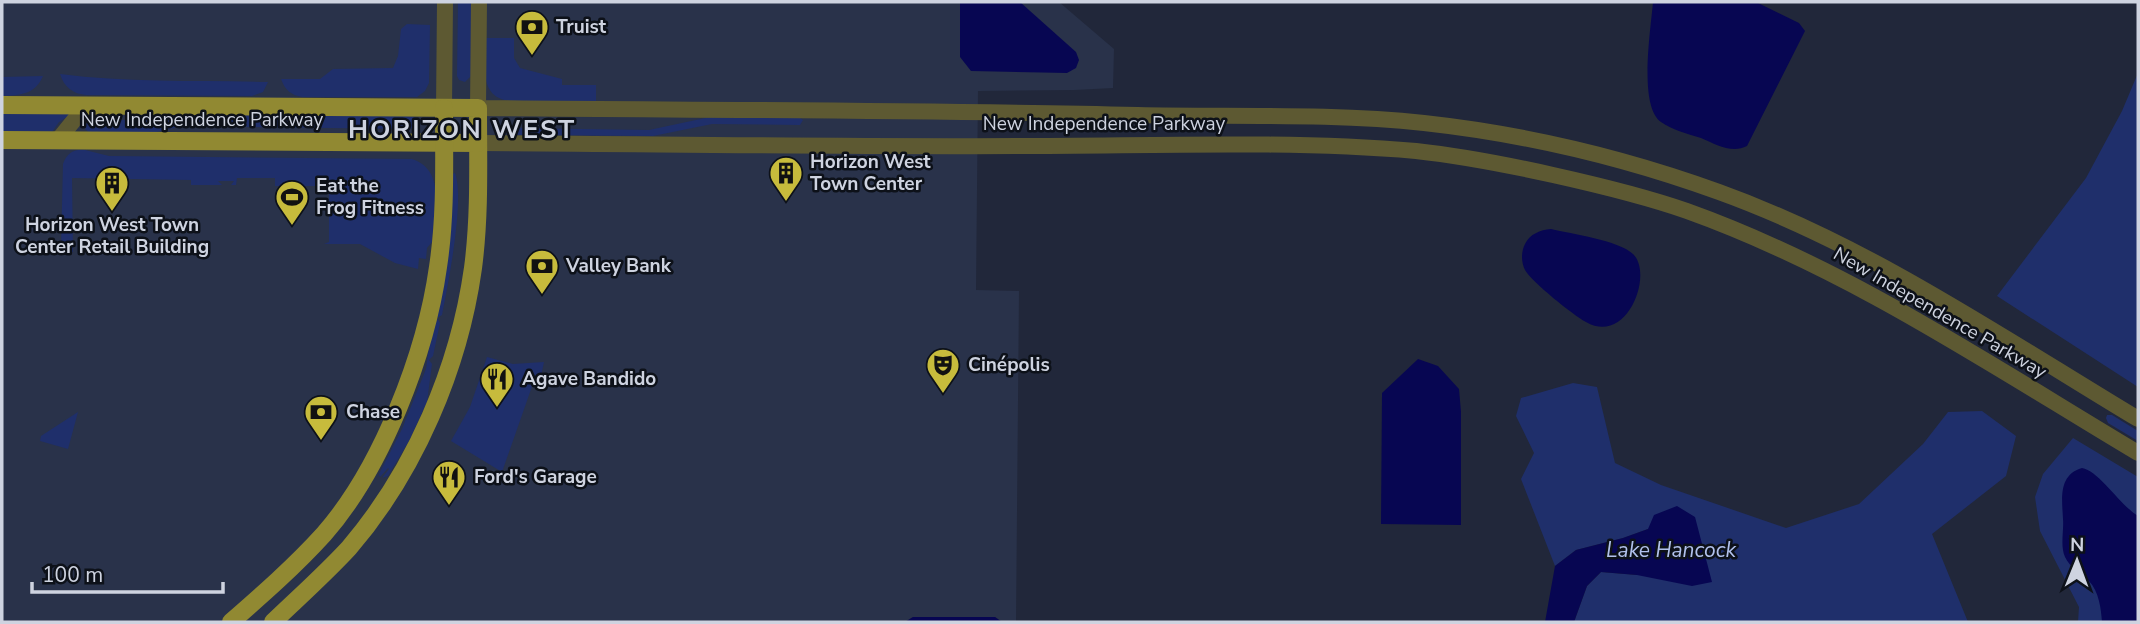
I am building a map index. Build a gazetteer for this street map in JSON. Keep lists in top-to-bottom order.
{
  "streets": {
    "main road": ["New Independence Parkway"]
  },
  "districts": ["HORIZON WEST"],
  "water": ["Lake Hancock"],
  "places": {
    "bank": ["Truist", "Valley Bank", "Chase"],
    "building": ["Horizon West Town Center", "Horizon West Town Center Retail Building"],
    "sports": ["Eat the Frog Fitness"],
    "theatre": ["Cinépolis"],
    "restaurant": ["Agave Bandido", "Ford's Garage"]
  },
  "scale_bar": "100 m",
  "north": "top"
}
